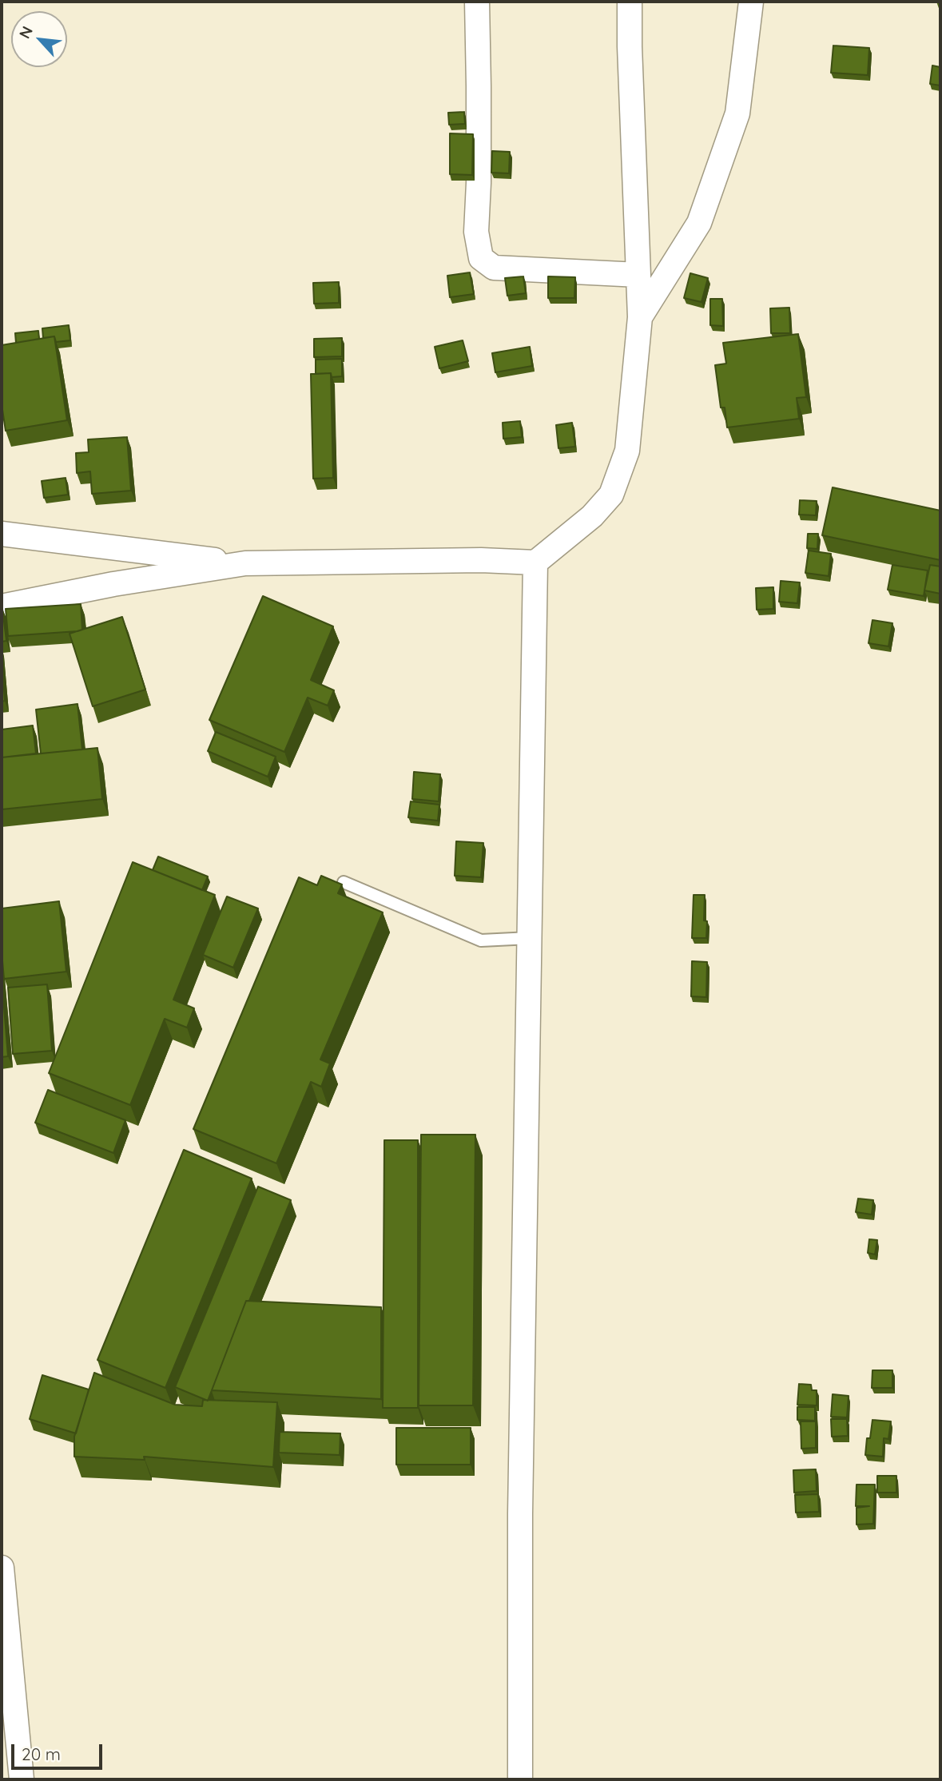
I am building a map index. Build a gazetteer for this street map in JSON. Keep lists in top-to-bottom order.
{
  "scale_bar": "20 m",
  "north": "top left"
}
